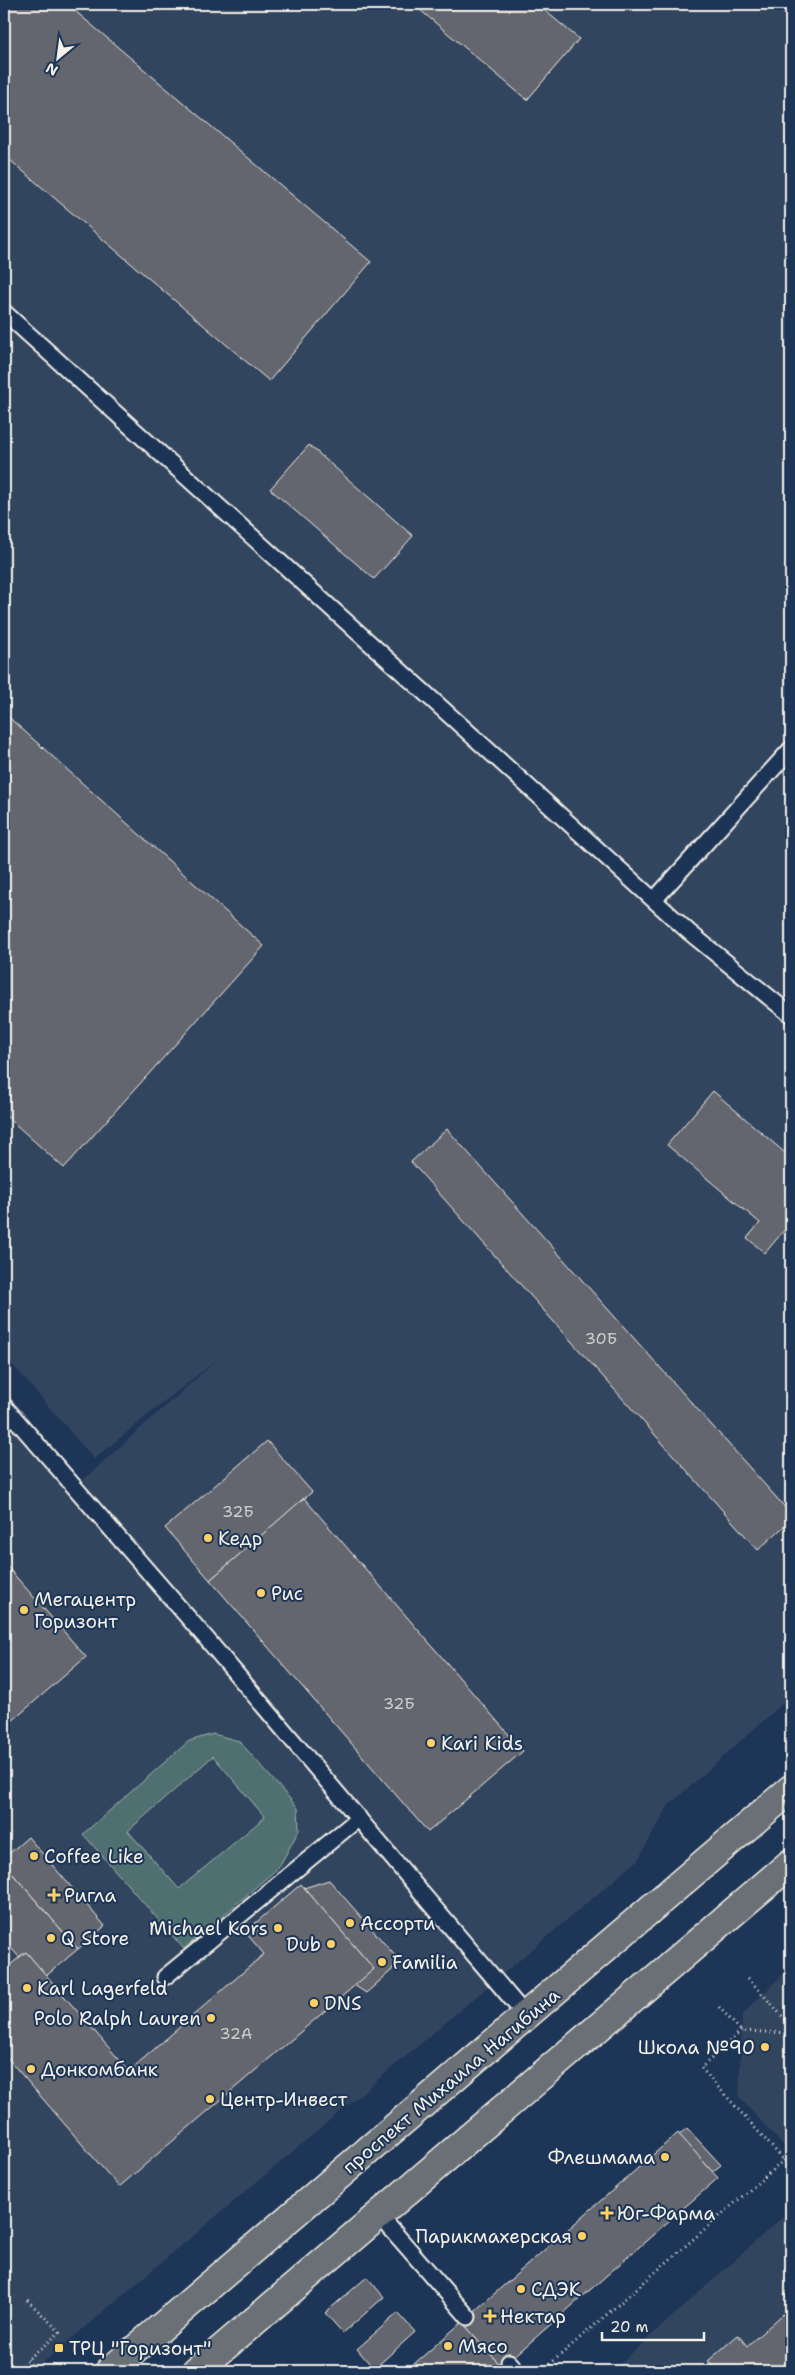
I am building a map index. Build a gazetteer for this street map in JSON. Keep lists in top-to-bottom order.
{
  "streets": {
    "main road": ["проспект Михаила Нагибина"]
  },
  "places": {
    "other": [
      "Кедр",
      "Рис",
      "Мегацентр Горизонт",
      "Kari Kids",
      "Coffee Like",
      "Ассорти",
      "Michael Kors",
      "Q Store",
      "Dub",
      "Familia",
      "Karl Lagerfeld",
      "DNS",
      "Polo Ralph Lauren",
      "Школа №90",
      "Донкомбанк",
      "Центр-Инвест",
      "Флешмама",
      "Парикмахерская",
      "СДЭК",
      "Мясо"
    ],
    "health": ["Ригла", "Юг-Фарма", "Нектар"],
    "transit": ["ТРЦ \"Горизонт\""]
  },
  "house_numbers": [
    "30Б",
    "32Б",
    "32Б",
    "32А"
  ],
  "scale_bar": "20 m",
  "north": "bottom left"
}
